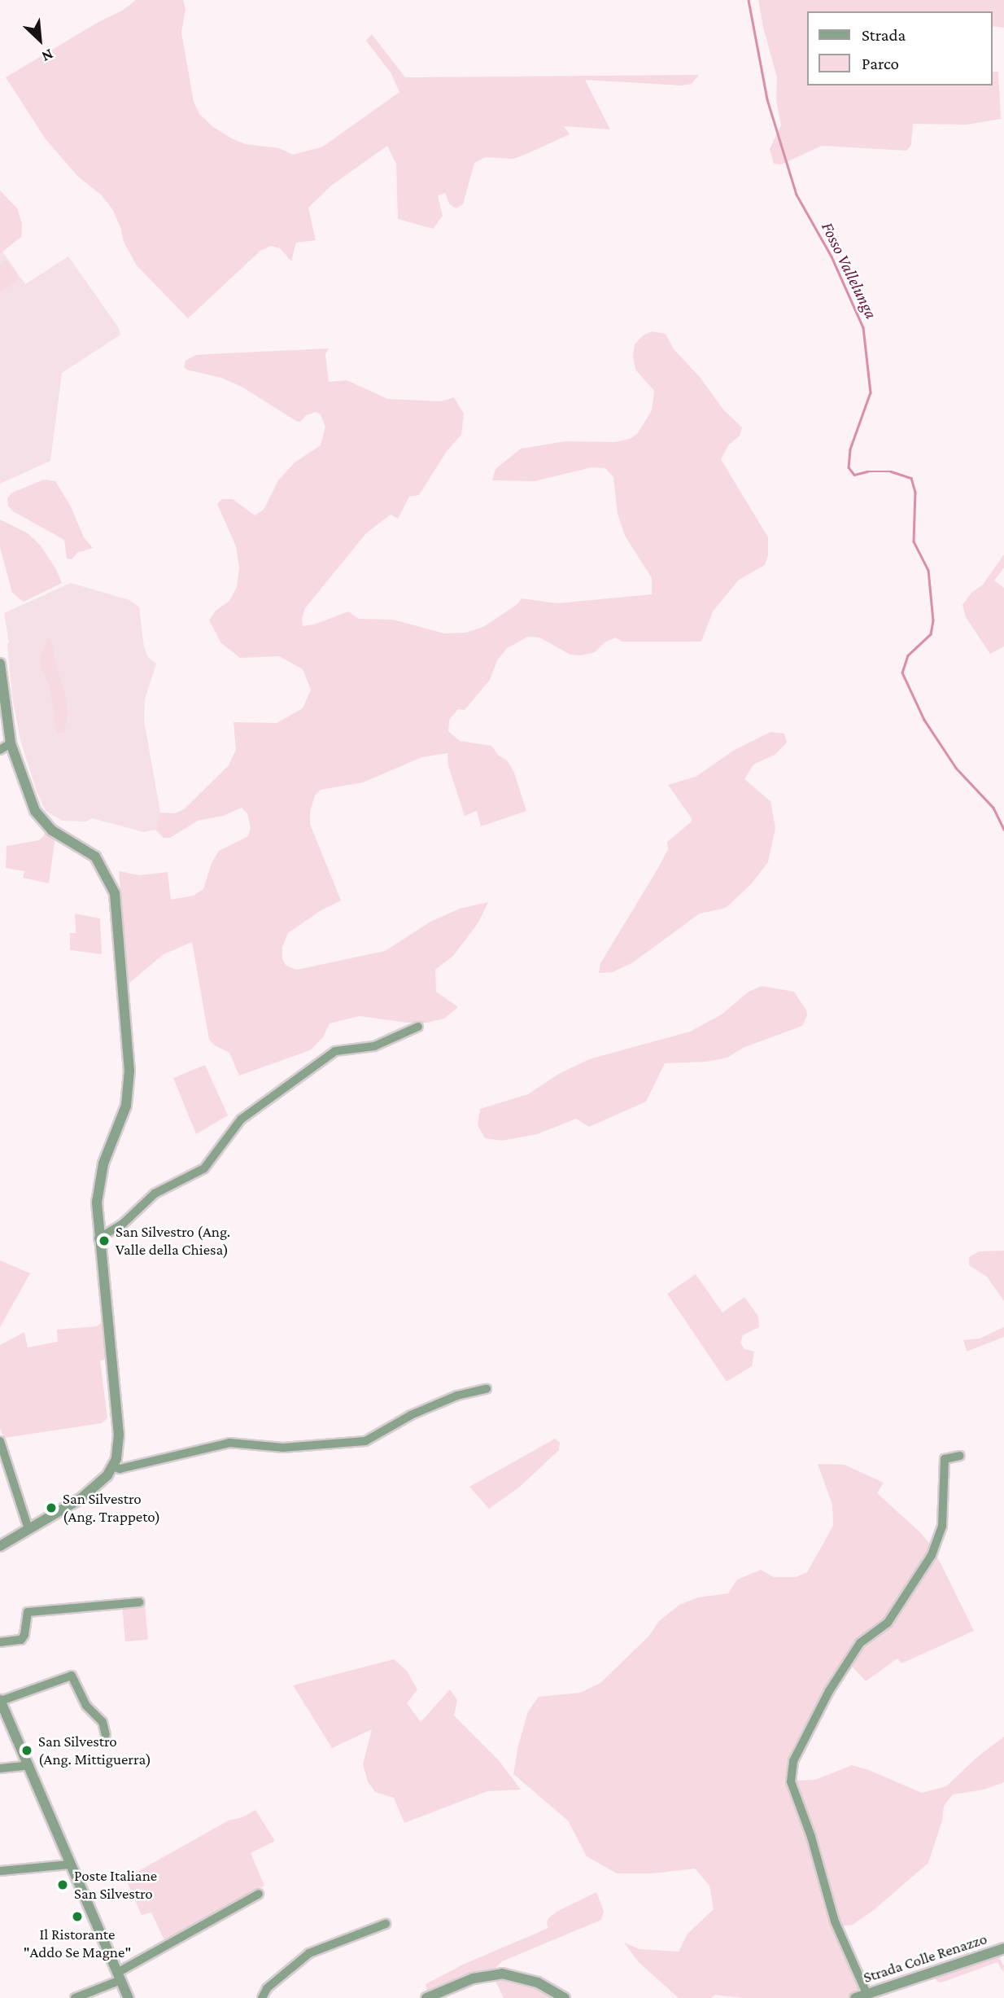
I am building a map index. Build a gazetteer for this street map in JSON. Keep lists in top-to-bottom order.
{
  "streets": {
    "street": ["Strada Colle Renazzo"]
  },
  "water": ["Fosso Vallelunga"],
  "places": [
    "San Silvestro (Ang. Valle della Chiesa)",
    "San Silvestro (Ang. Trappeto)",
    "San Silvestro (Ang. Mittiguerra)",
    "Poste Italiane San Silvestro",
    "Il Ristorante \"Addo Se Magne\""
  ],
  "legend": ["Strada", "Parco"],
  "north": "bottom right"
}
